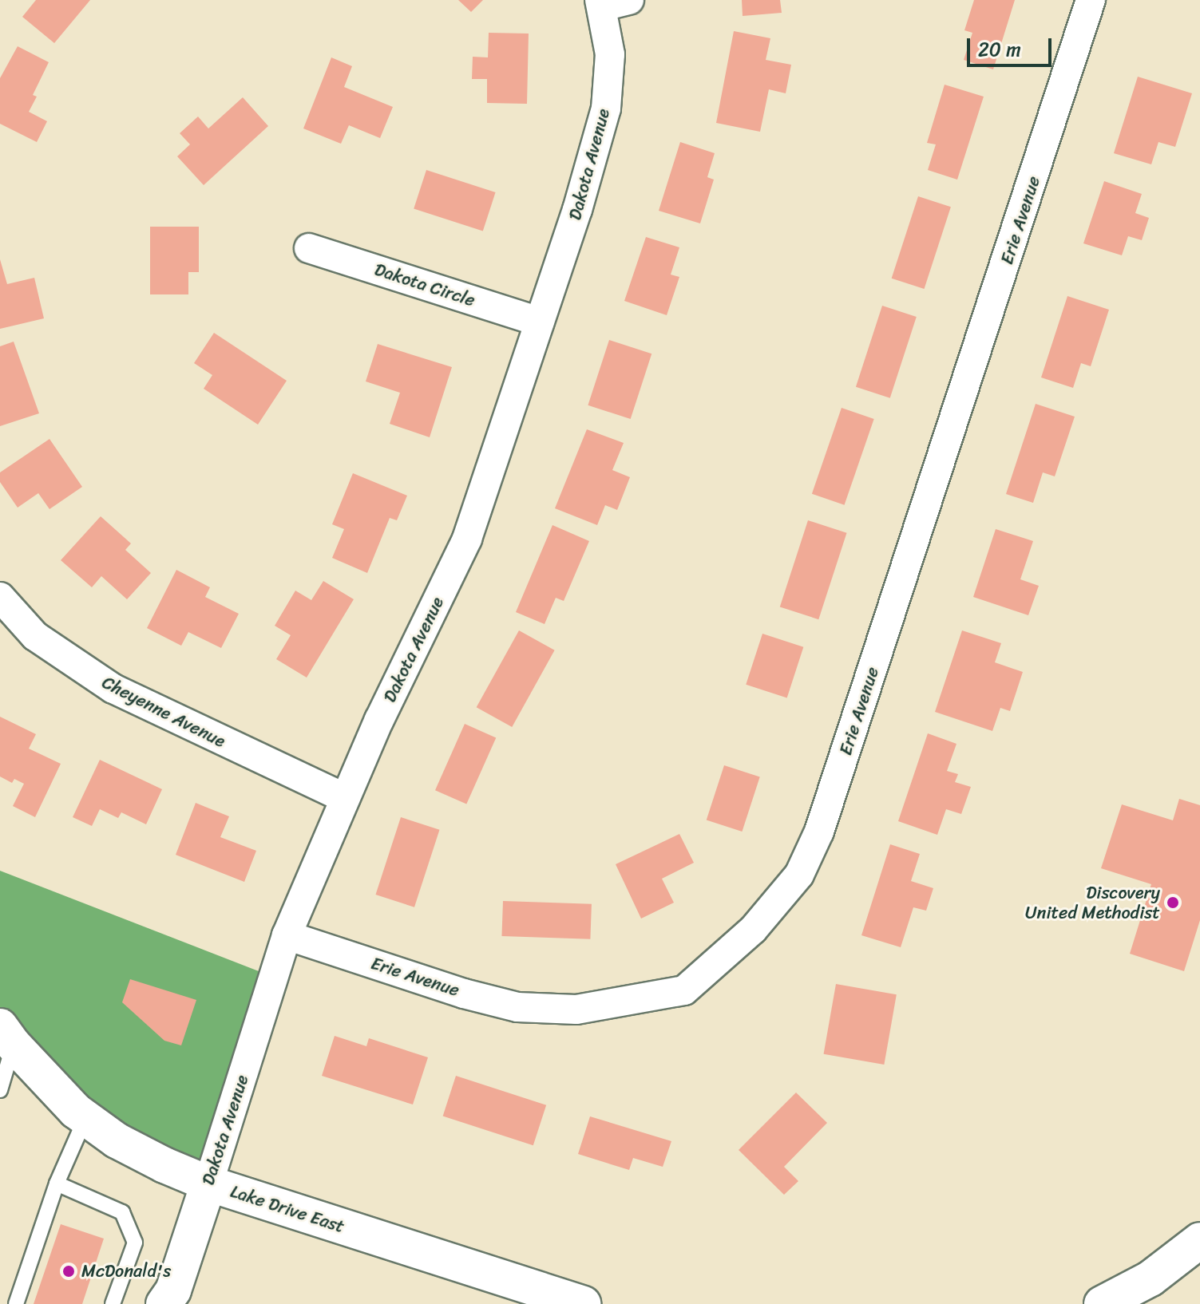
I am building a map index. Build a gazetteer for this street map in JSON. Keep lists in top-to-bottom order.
{
  "streets": {
    "street": [
      "Dakota Avenue",
      "Erie Avenue",
      "Dakota Circle",
      "Cheyenne Avenue",
      "Lake Drive East"
    ]
  },
  "crossings": [
    ["Dakota Avenue", "Erie Avenue"],
    ["Dakota Avenue", "Dakota Circle"],
    ["Dakota Avenue", "Cheyenne Avenue"],
    ["Dakota Avenue", "Lake Drive East"]
  ],
  "places": ["Discovery United Methodist", "McDonald's"],
  "scale_bar": "20 m"
}
